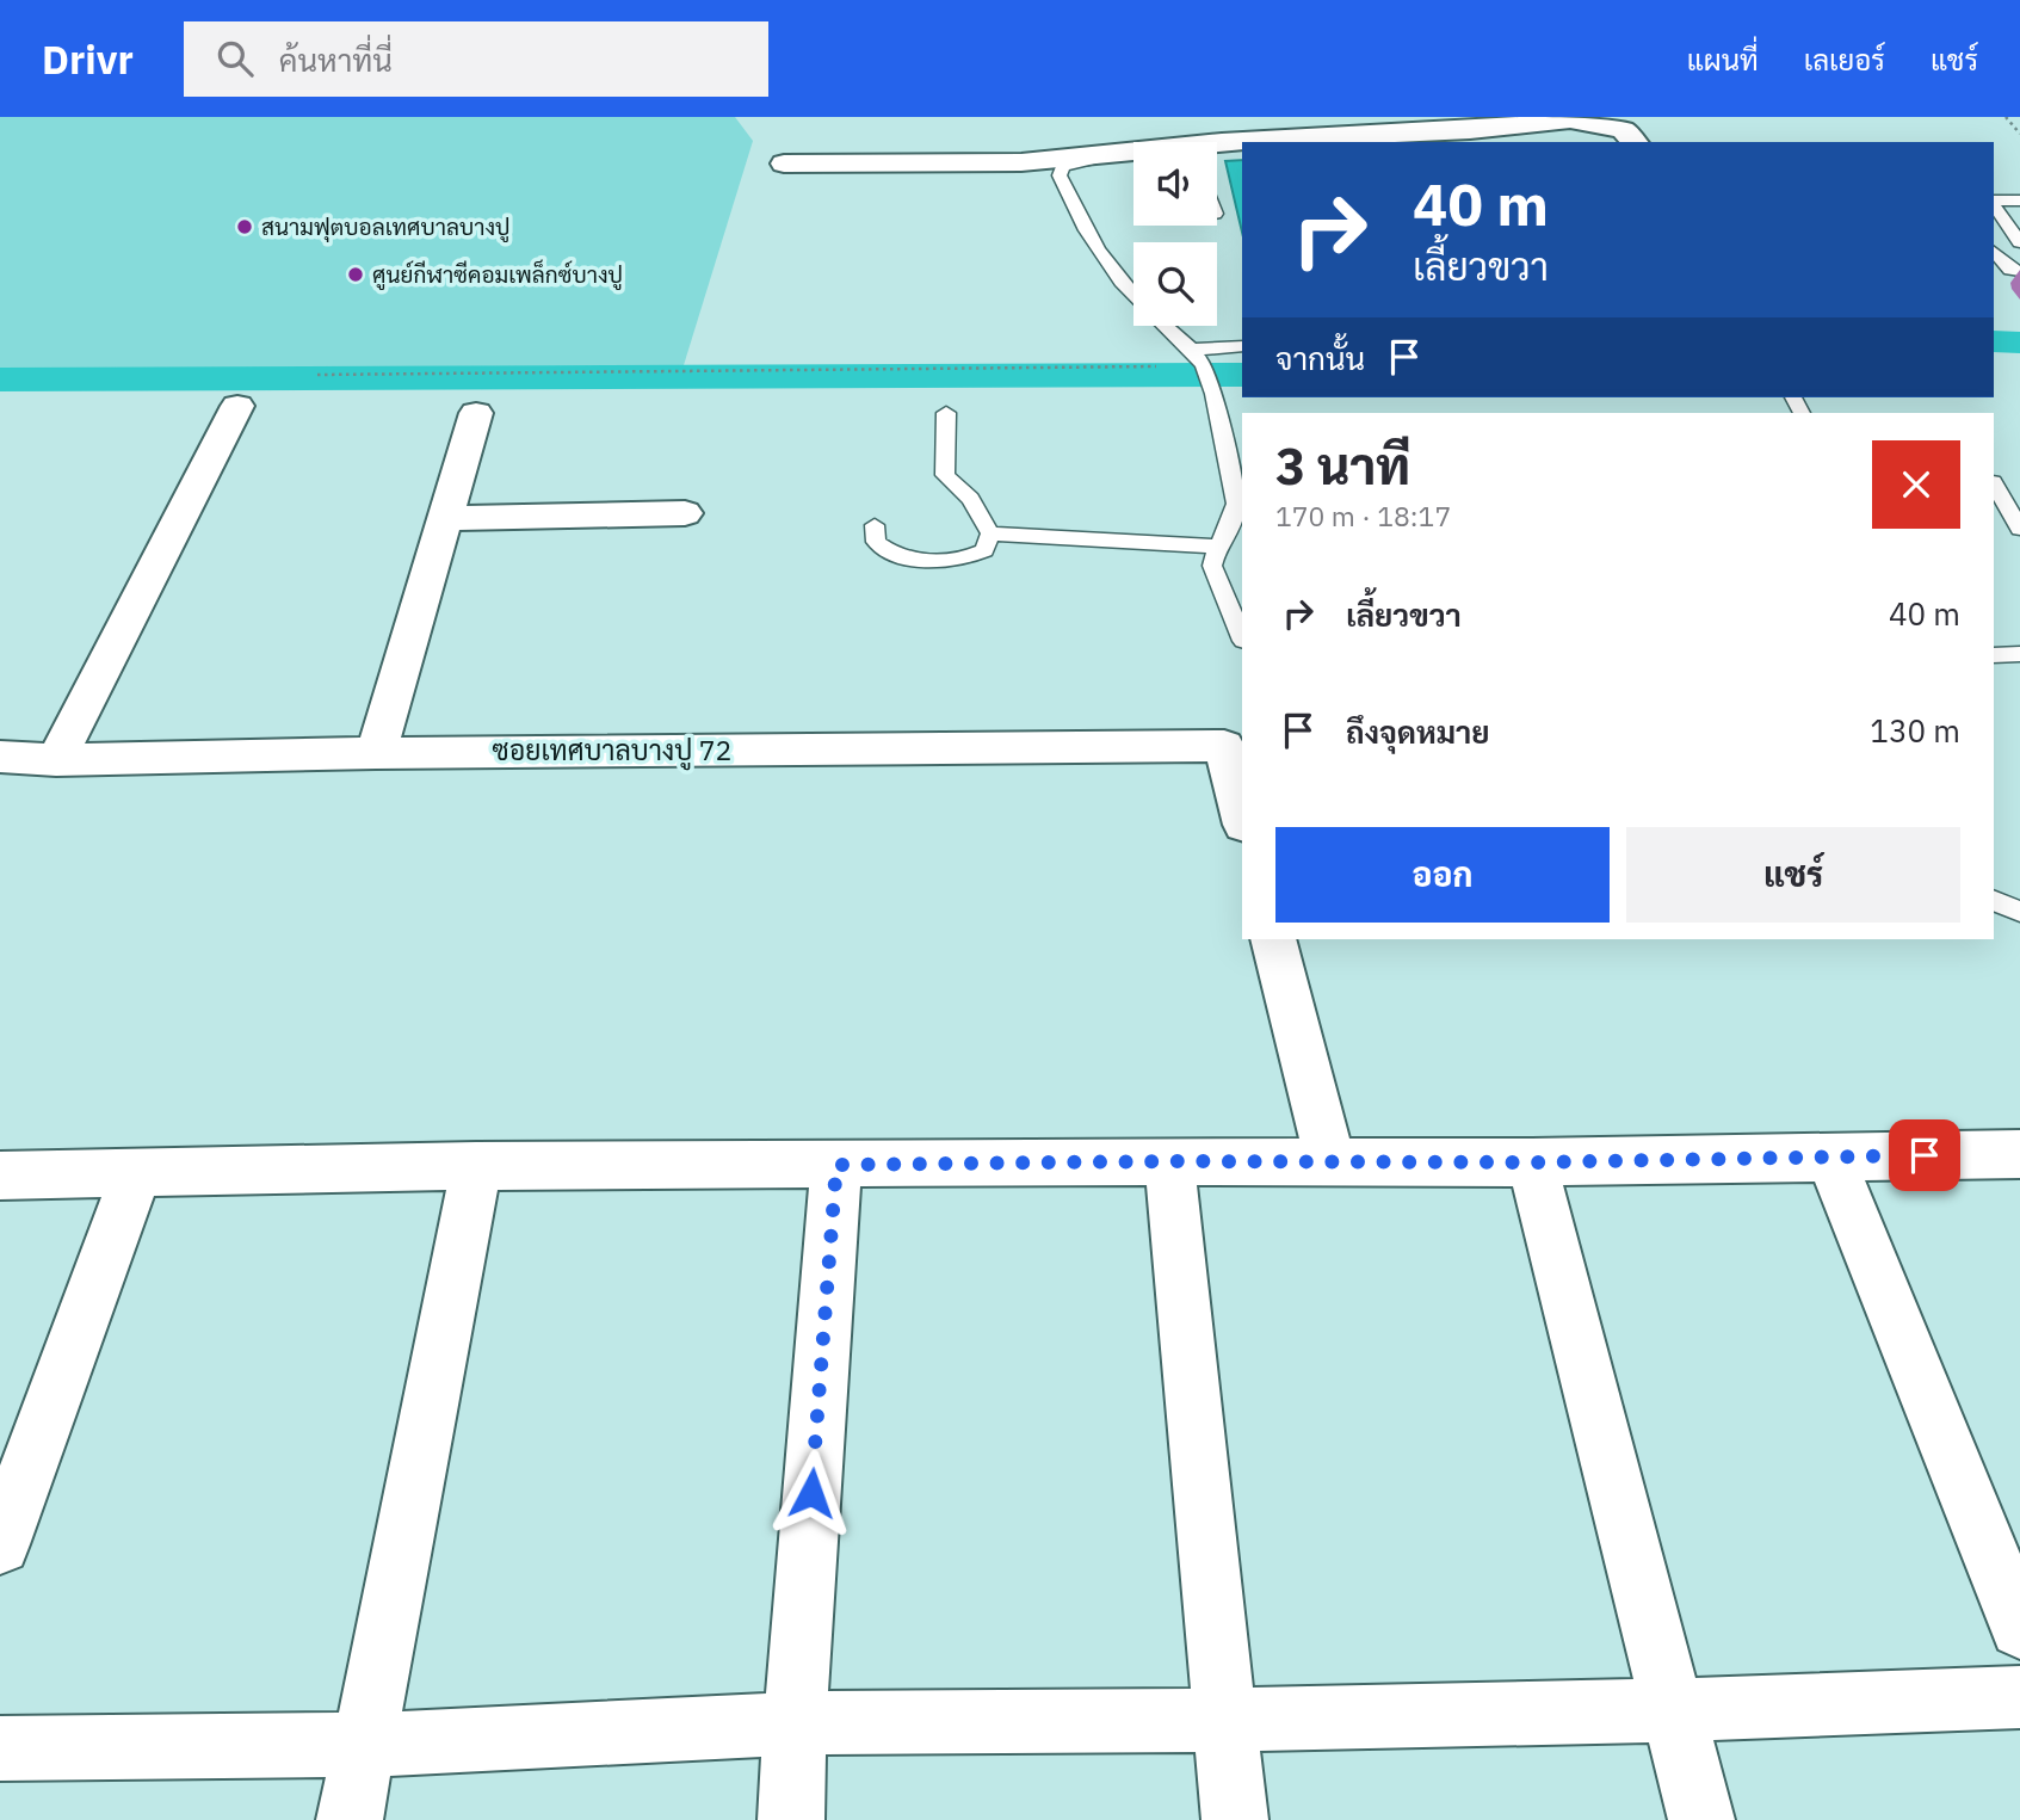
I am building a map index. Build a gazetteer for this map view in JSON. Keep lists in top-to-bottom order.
{
  "streets": {
    "street": ["ซอยเทศบาลบางปู 72"]
  },
  "places": ["สนามฟุตบอลเทศบาลบางปู", "ศูนย์กีฬาซีคอมเพล็กซ์บางปู"],
  "page": {
    "header": "Drivr",
    "search": "ค้นหาที่นี่",
    "nav": ["แผนที่", "เลเยอร์", "แชร์"],
    "turn": ["40 m", "เลี้ยวขวา"],
    "then": "จากนั้น",
    "heading": ["3 นาที", "170 m · 18:17"],
    "list": [
      {
        "name": "เลี้ยวขวา",
        "value": "40 m"
      },
      {
        "name": "ถึงจุดหมาย",
        "value": "130 m"
      }
    ],
    "buttons": ["ออก", "แชร์"]
  }
}
